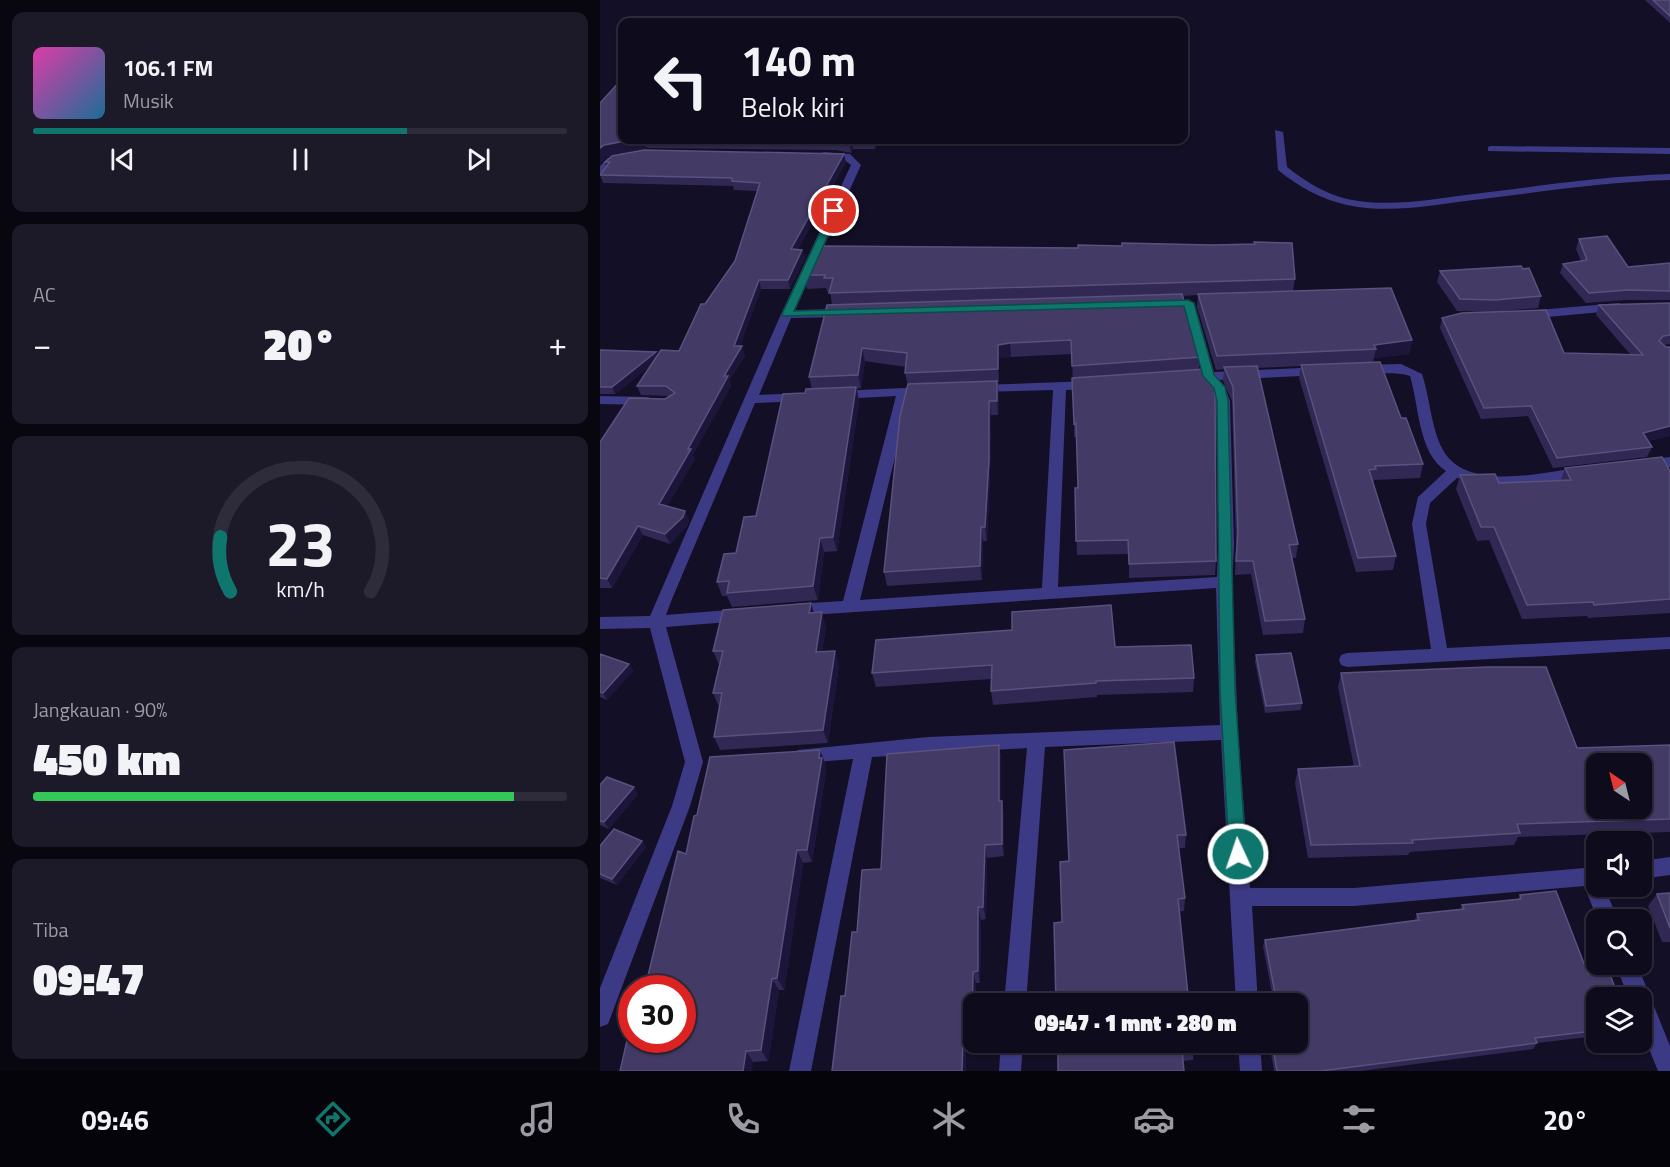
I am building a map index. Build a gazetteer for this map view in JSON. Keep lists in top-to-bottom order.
{
  "north": "top left",
  "page": {
    "turn": ["140 m", "Belok kiri"],
    "song": ["106.1 FM", "Musik"],
    "tile": [
      "AC",
      ["Jangkauan · 90%", "450 km"],
      ["Tiba", "09:47"]
    ],
    "heat": ["−", "20°", "+"],
    "limit": "30",
    "trip": "09:47 · 1 mnt · 280 m",
    "tabs": ["09:46", "20°"],
    "gauge": ["23", "km/h"]
  }
}
